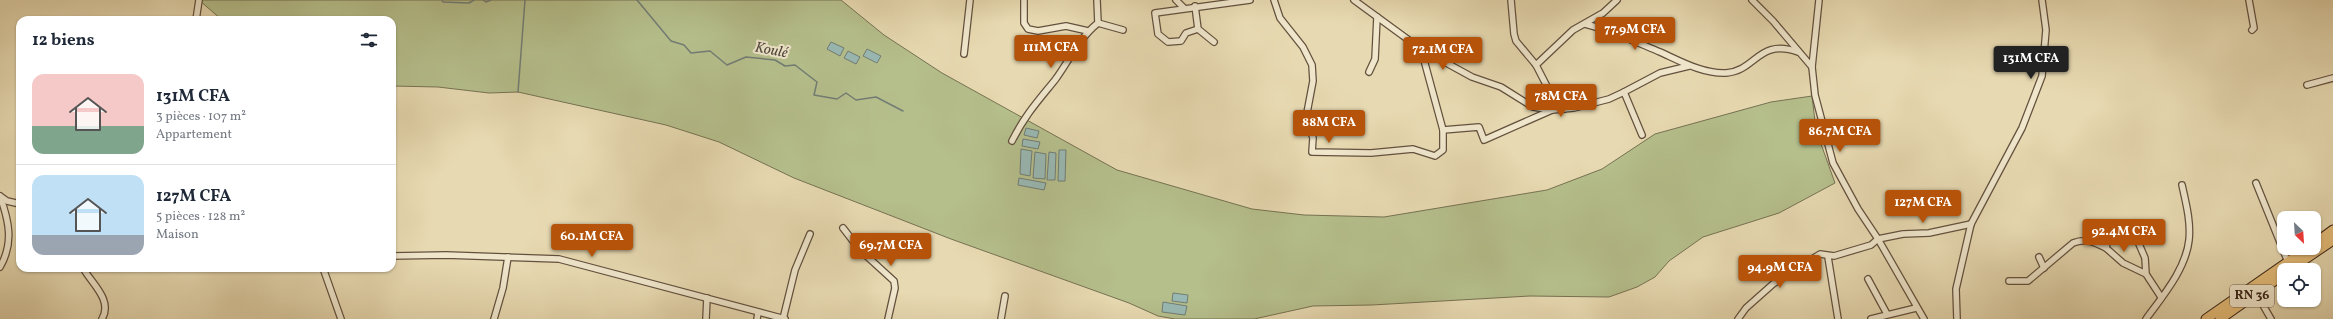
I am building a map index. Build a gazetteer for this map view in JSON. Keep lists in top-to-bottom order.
{
  "streets": {
    "main road": ["RN 36"]
  },
  "water": ["Koulé"],
  "north": "bottom right",
  "page": {
    "heading": "12 biens",
    "price": [
      "77.9M CFA",
      "111M CFA",
      "72.1M CFA",
      "131M CFA",
      "78M CFA",
      "88M CFA",
      "86.7M CFA",
      "127M CFA",
      "92.4M CFA",
      "60.1M CFA",
      "69.7M CFA",
      "94.9M CFA"
    ],
    "list": [
      {
        "name": "131M CFA",
        "note": "3 pièces · 107 m² · Appartement"
      },
      {
        "name": "127M CFA",
        "note": "5 pièces · 128 m² · Maison"
      }
    ]
  }
}
